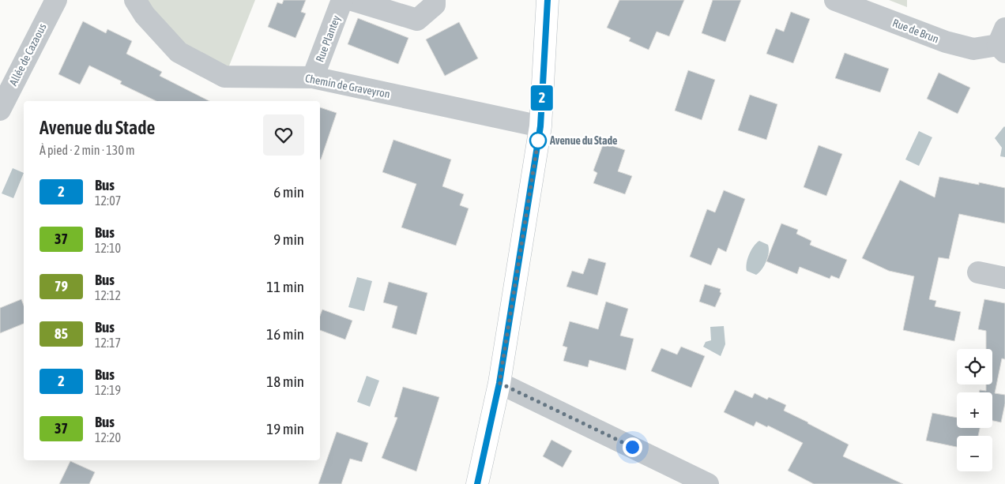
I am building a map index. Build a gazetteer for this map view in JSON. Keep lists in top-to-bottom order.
{
  "streets": {
    "street": [
      "Rue de Brun",
      "Rue Plantey",
      "Allée de Cazaous",
      "Chemin de Graveyron"
    ]
  },
  "crossings": [
    ["Rue Plantey", "Chemin de Graveyron"]
  ],
  "places": ["Avenue du Stade"],
  "lines": ["bus line 2"],
  "page": {
    "on_map": "2",
    "heading": ["Avenue du Stade", "À pied · 2 min · 130 m"],
    "list": [
      {
        "mark": "2",
        "name": "Bus",
        "note": "12:07",
        "value": "6 min"
      },
      {
        "mark": "37",
        "name": "Bus",
        "note": "12:10",
        "value": "9 min"
      },
      {
        "mark": "79",
        "name": "Bus",
        "note": "12:12",
        "value": "11 min"
      },
      {
        "mark": "85",
        "name": "Bus",
        "note": "12:17",
        "value": "16 min"
      },
      {
        "mark": "2",
        "name": "Bus",
        "note": "12:19",
        "value": "18 min"
      },
      {
        "mark": "37",
        "name": "Bus",
        "note": "12:20",
        "value": "19 min"
      }
    ],
    "map_buttons": ["+", "−"]
  }
}
